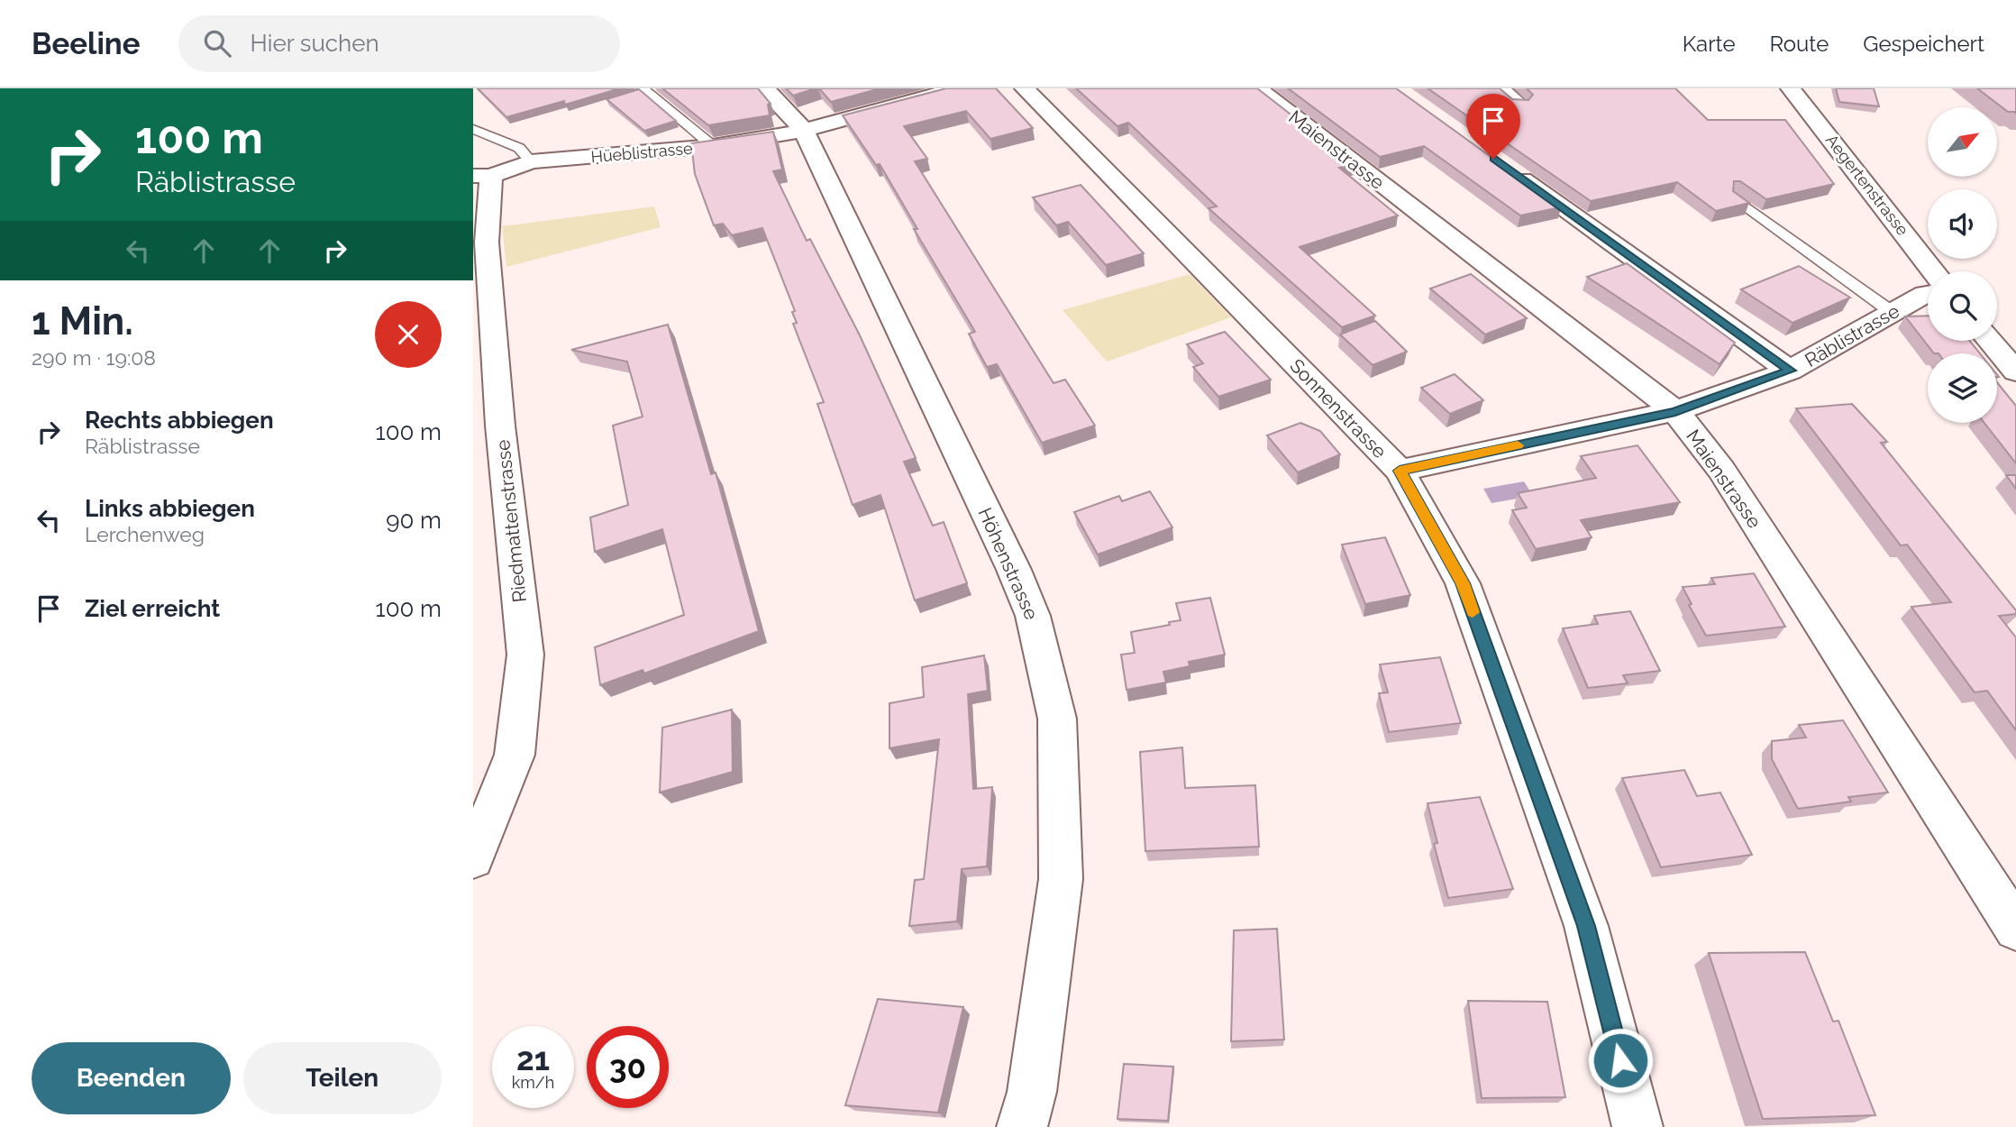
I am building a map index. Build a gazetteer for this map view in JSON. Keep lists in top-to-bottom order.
{
  "streets": {
    "street": [
      "Maienstrasse",
      "Hüeblistrasse",
      "Aegertenstrasse",
      "Räblistrasse",
      "Sonnenstrasse",
      "Riedmattenstrasse",
      "Höhenstrasse"
    ]
  },
  "crossings": [
    ["Maienstrasse", "Räblistrasse"],
    ["Hüeblistrasse", "Riedmattenstrasse"],
    ["Hüeblistrasse", "Höhenstrasse"],
    ["Räblistrasse", "Sonnenstrasse"]
  ],
  "north": "top right",
  "page": {
    "header": "Beeline",
    "search": "Hier suchen",
    "nav": ["Karte", "Route", "Gespeichert"],
    "turn": ["100 m", "Räblistrasse"],
    "heading": ["1 Min.", "290 m · 19:08"],
    "list": [
      {
        "name": "Rechts abbiegen",
        "note": "Räblistrasse",
        "value": "100 m"
      },
      {
        "name": "Links abbiegen",
        "note": "Lerchenweg",
        "value": "90 m"
      },
      {
        "name": "Ziel erreicht",
        "value": "100 m"
      }
    ],
    "speed": "21 km/h",
    "limit": "30",
    "buttons": ["Beenden", "Teilen"]
  }
}
